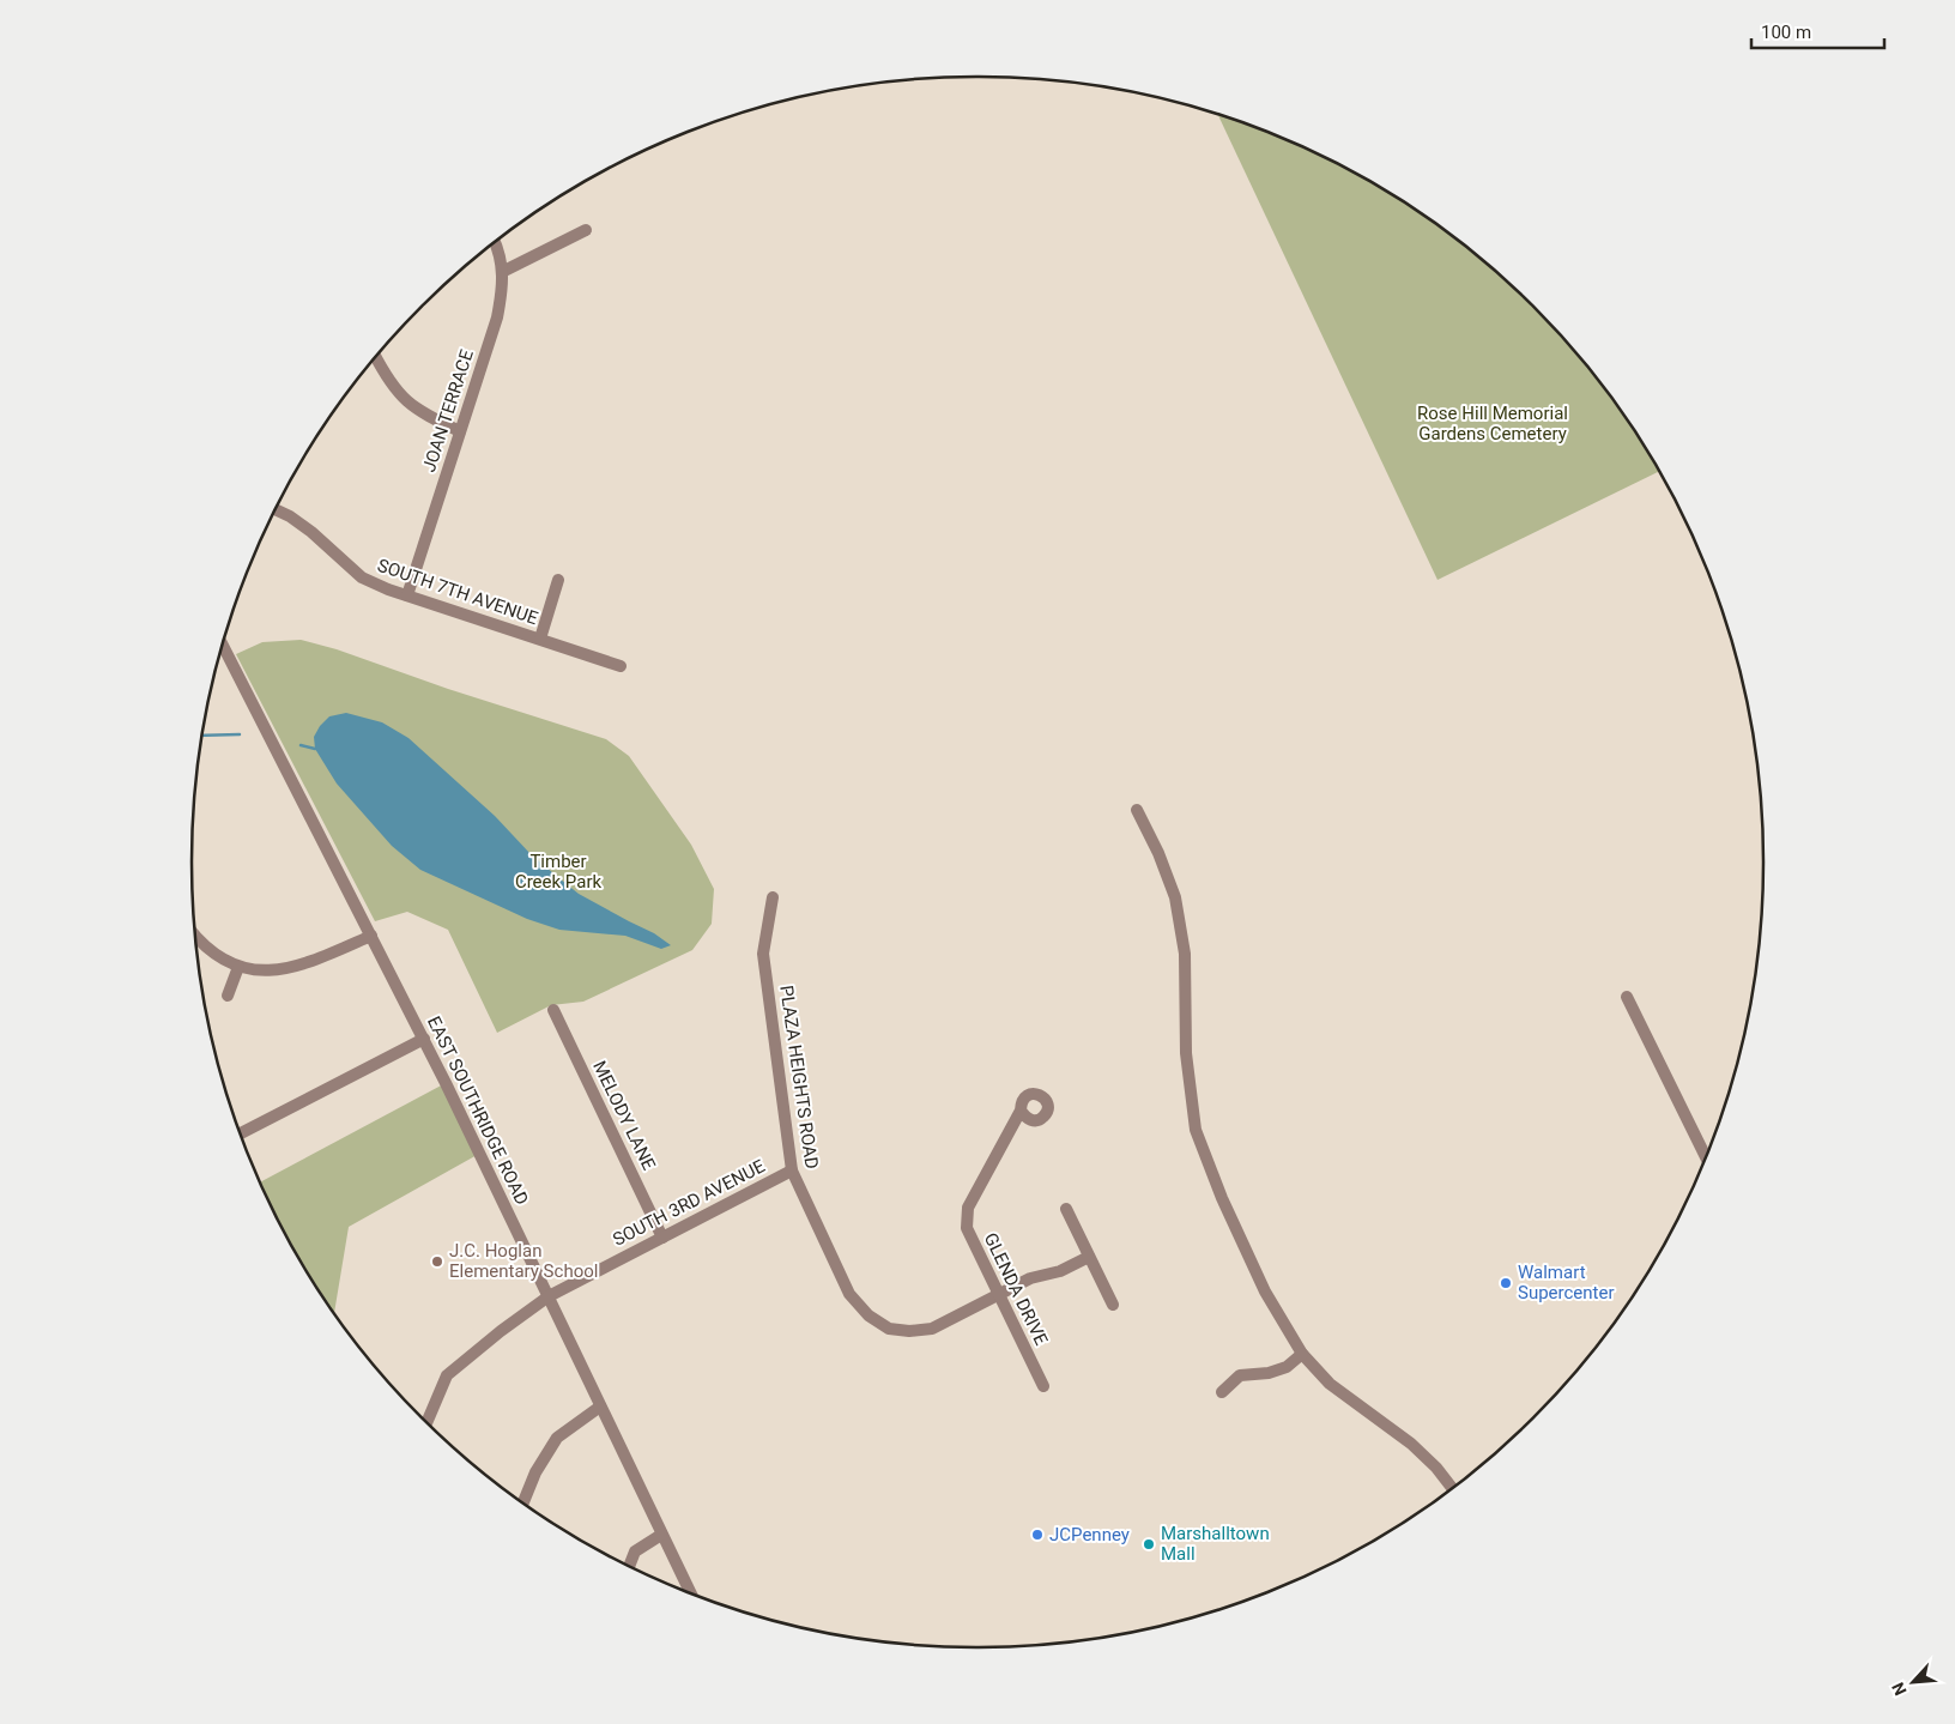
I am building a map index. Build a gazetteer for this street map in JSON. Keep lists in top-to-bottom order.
{
  "streets": {
    "street": [
      "JOAN TERRACE",
      "SOUTH 7TH AVENUE",
      "PLAZA HEIGHTS ROAD",
      "EAST SOUTHRIDGE ROAD",
      "MELODY LANE",
      "SOUTH 3RD AVENUE",
      "GLENDA DRIVE"
    ]
  },
  "crossings": [
    ["JOAN TERRACE", "SOUTH 7TH AVENUE"],
    ["PLAZA HEIGHTS ROAD", "SOUTH 3RD AVENUE"],
    ["PLAZA HEIGHTS ROAD", "GLENDA DRIVE"],
    ["EAST SOUTHRIDGE ROAD", "SOUTH 3RD AVENUE"],
    ["MELODY LANE", "SOUTH 3RD AVENUE"]
  ],
  "parks": ["Rose Hill Memorial Gardens Cemetery", "Timber Creek Park"],
  "places": [
    "J.C. Hoglan Elementary School",
    "Walmart Supercenter",
    "JCPenney",
    "Marshalltown Mall"
  ],
  "scale_bar": "100 m",
  "north": "bottom left"
}
